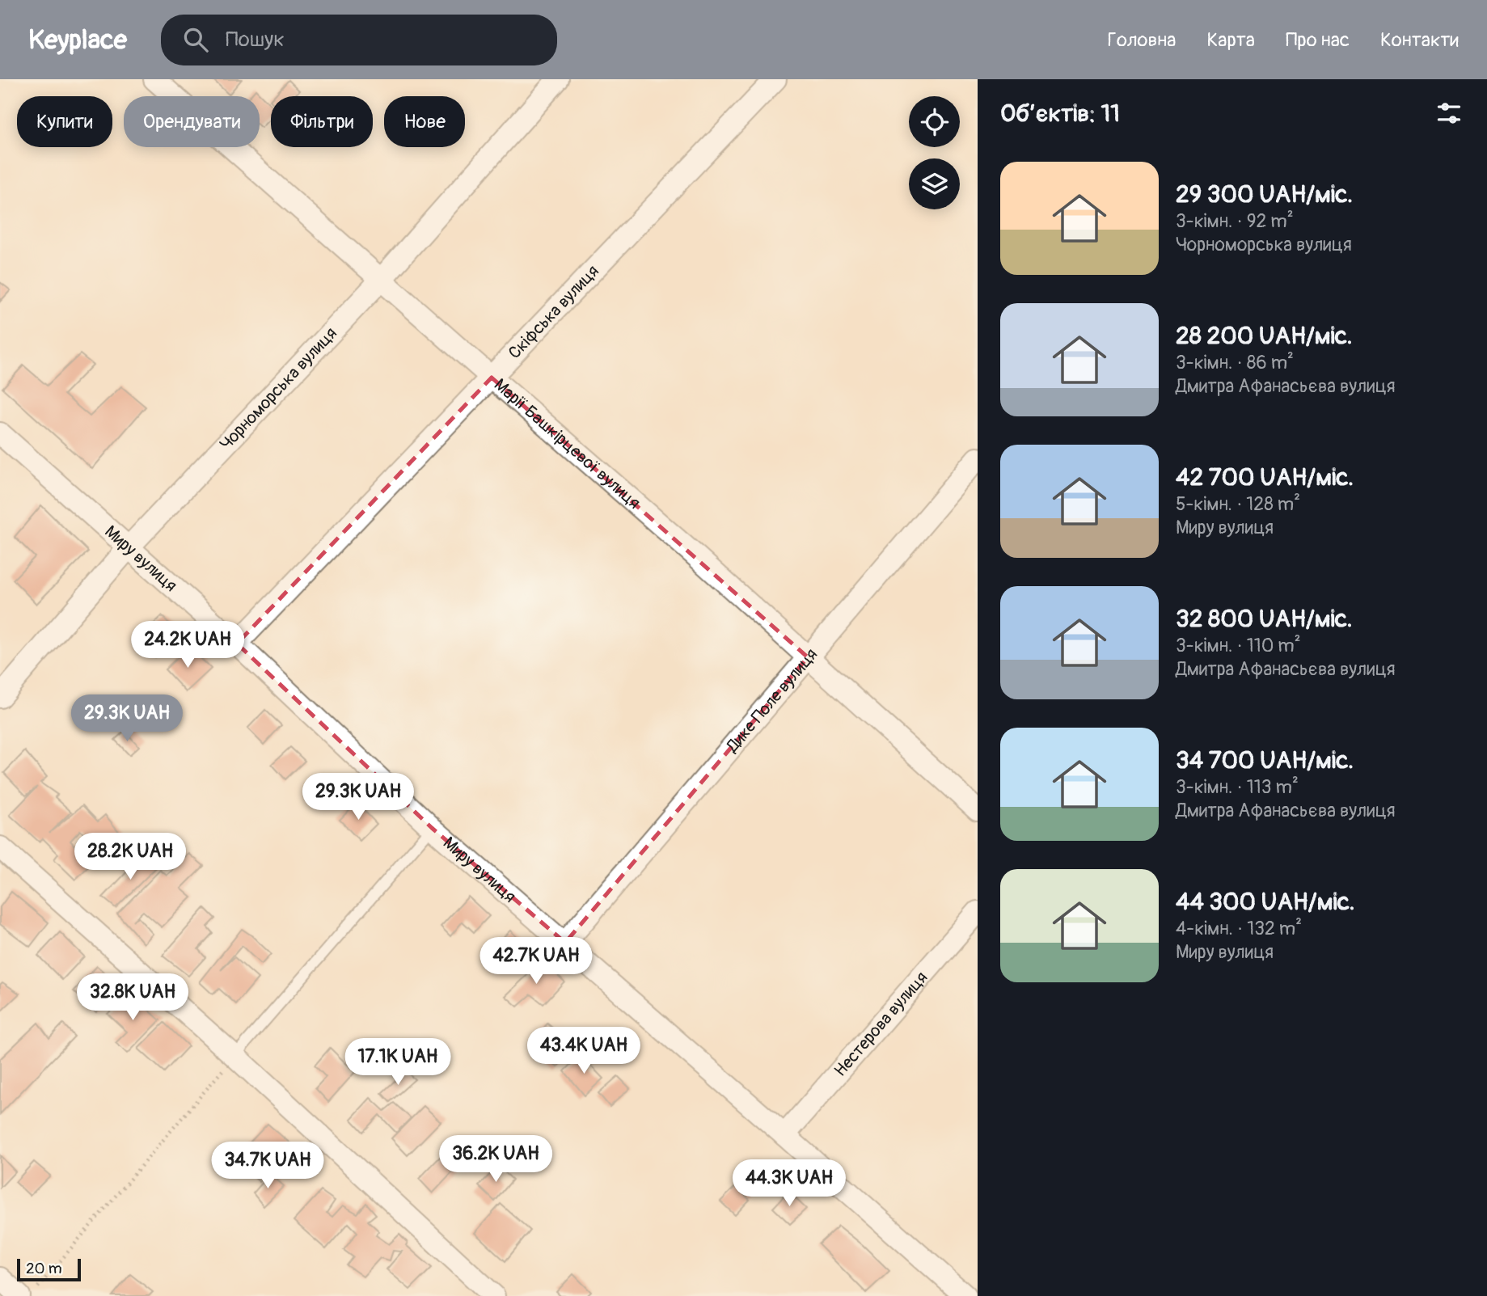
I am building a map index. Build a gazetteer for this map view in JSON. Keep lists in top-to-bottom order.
{
  "streets": {
    "street": [
      "Скіфська вулиця",
      "Чорноморська вулиця",
      "Марії Башкірцевої вулиця",
      "Миру вулиця",
      "Дике Поле вулиця",
      "Нестерова вулиця"
    ]
  },
  "crossings": [
    ["Скіфська вулиця", "Марії Башкірцевої вулиця"],
    ["Скіфська вулиця", "Миру вулиця"],
    ["Чорноморська вулиця", "Марії Башкірцевої вулиця"],
    ["Чорноморська вулиця", "Миру вулиця"],
    ["Марії Башкірцевої вулиця", "Дике Поле вулиця"],
    ["Миру вулиця", "Дике Поле вулиця"],
    ["Миру вулиця", "Нестерова вулиця"]
  ],
  "scale_bar": "20 m",
  "page": {
    "header": "Keyplace",
    "search": "Пошук",
    "nav": [
      "Головна",
      "Карта",
      "Про нас",
      "Контакти"
    ],
    "heading": "Об’єктів: 11",
    "chip": [
      "Купити",
      "Орендувати",
      "Фільтри",
      "Нове"
    ],
    "list": [
      {
        "name": "29 300 UAH/міс.",
        "note": "3-кімн. · 92 m² · Чорноморська вулиця"
      },
      {
        "name": "28 200 UAH/міс.",
        "note": "3-кімн. · 86 m² · Дмитра Афанасьєва вулиця"
      },
      {
        "name": "42 700 UAH/міс.",
        "note": "5-кімн. · 128 m² · Миру вулиця"
      },
      {
        "name": "32 800 UAH/міс.",
        "note": "3-кімн. · 110 m² · Дмитра Афанасьєва вулиця"
      },
      {
        "name": "34 700 UAH/міс.",
        "note": "3-кімн. · 113 m² · Дмитра Афанасьєва вулиця"
      },
      {
        "name": "44 300 UAH/міс.",
        "note": "4-кімн. · 132 m² · Миру вулиця"
      }
    ],
    "price": [
      "24.2K UAH",
      "29.3K UAH",
      "29.3K UAH",
      "28.2K UAH",
      "42.7K UAH",
      "32.8K UAH",
      "43.4K UAH",
      "17.1K UAH",
      "36.2K UAH",
      "34.7K UAH",
      "44.3K UAH"
    ],
    "scale": "20 m"
  }
}
